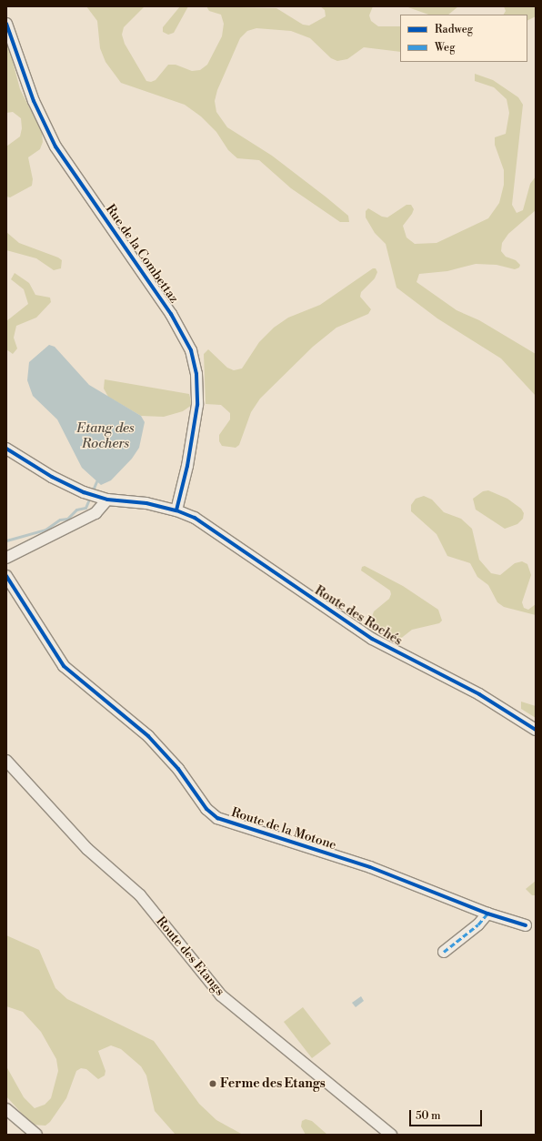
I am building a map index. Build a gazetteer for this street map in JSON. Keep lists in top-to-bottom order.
{
  "streets": {
    "street": [
      "Rue de la Combettaz",
      "Route des Rochés",
      "Route de la Motone",
      "Route des Etangs"
    ]
  },
  "crossings": [
    ["Rue de la Combettaz", "Route des Rochés"]
  ],
  "water": ["Etang des Rochers"],
  "places": ["Ferme des Etangs"],
  "legend": ["Radweg", "Weg"],
  "scale_bar": "50 m"
}
